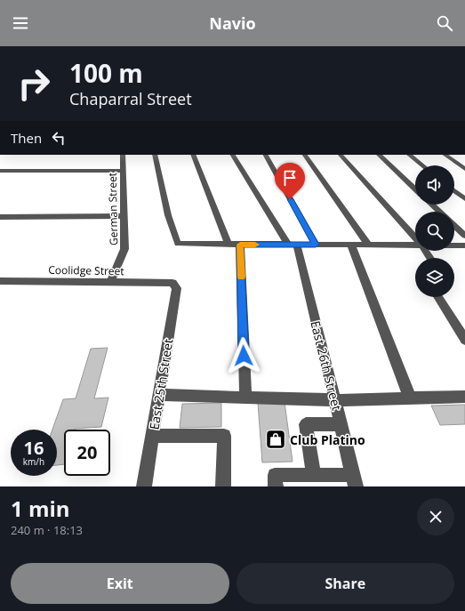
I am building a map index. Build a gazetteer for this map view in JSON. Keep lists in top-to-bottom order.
{
  "streets": {
    "street": [
      "German Street",
      "Coolidge Street",
      "East 26th Street",
      "East 25th Street"
    ]
  },
  "crossings": [
    ["German Street", "Coolidge Street"],
    ["Coolidge Street", "East 25th Street"]
  ],
  "places": {
    "shop": ["Club Platino"]
  },
  "page": {
    "header": "Navio",
    "turn": ["100 m", "Chaparral Street"],
    "then": "Then",
    "speed": "16 km/h",
    "limit": "20",
    "heading": ["1 min", "240 m · 18:13"],
    "buttons": ["Exit", "Share"]
  }
}
